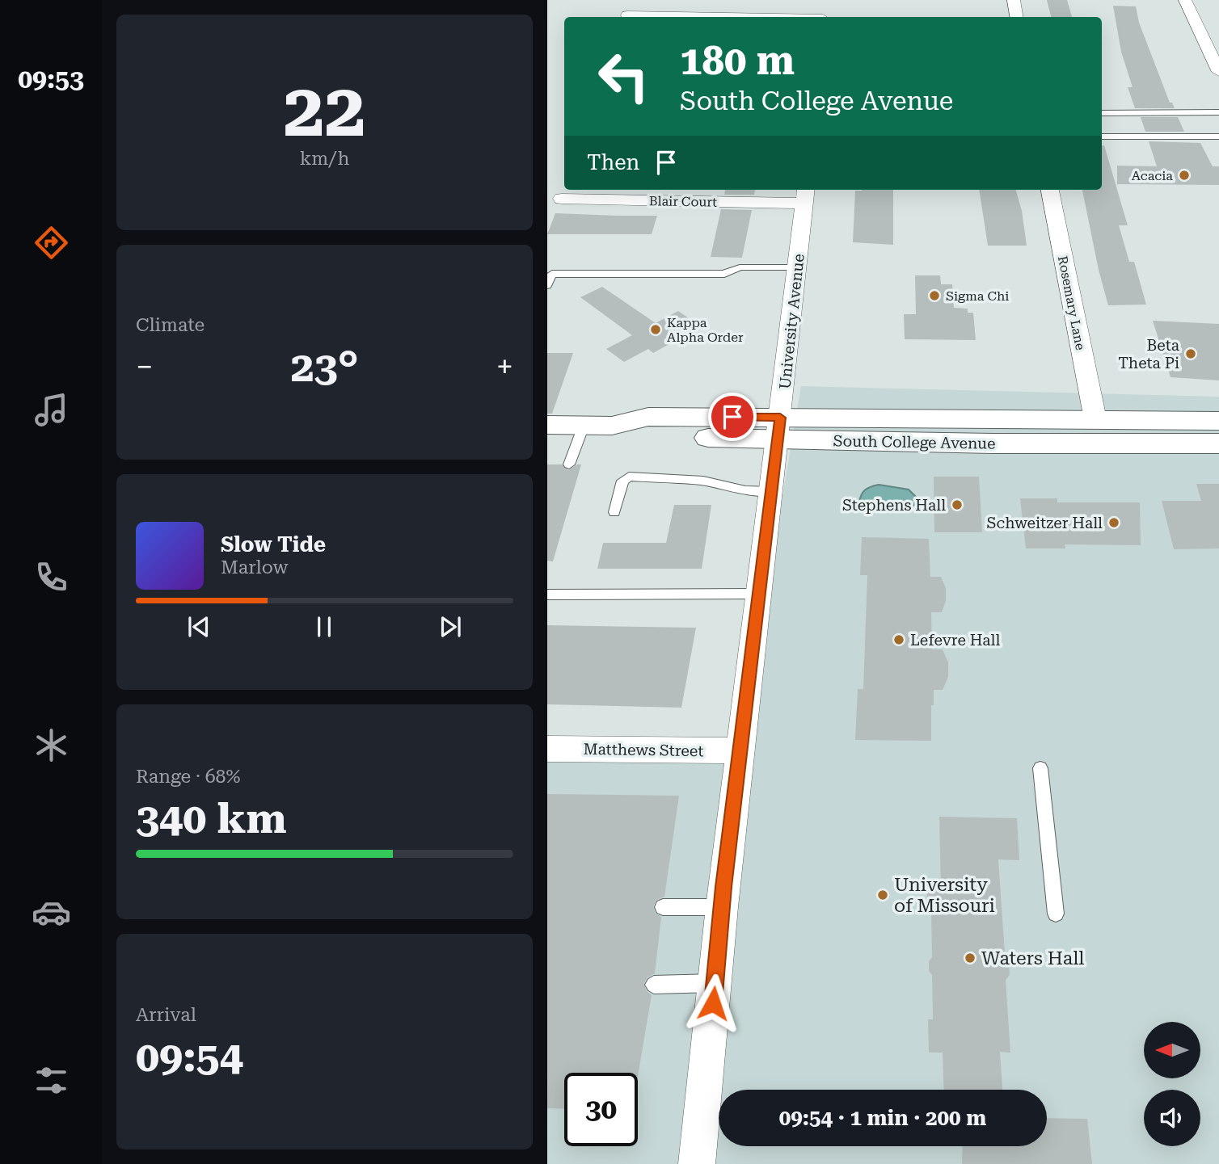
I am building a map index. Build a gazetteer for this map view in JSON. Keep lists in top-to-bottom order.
{
  "streets": {
    "main road": ["South College Avenue"],
    "street": [
      "Blair Court",
      "Rosemary Lane",
      "University Avenue",
      "Matthews Street"
    ]
  },
  "crossings": [
    ["Blair Court", "University Avenue"],
    ["Rosemary Lane", "South College Avenue"],
    ["University Avenue", "South College Avenue"],
    ["University Avenue", "Matthews Street"]
  ],
  "places": [
    "Acacia",
    "Sigma Chi",
    "Kappa Alpha Order",
    "Beta Theta Pi",
    "Stephens Hall",
    "Schweitzer Hall",
    "Lefevre Hall",
    "University of Missouri",
    "Waters Hall"
  ],
  "north": "left",
  "page": {
    "tabs": "09:53",
    "tile": [
      ["22", "km/h"],
      "Climate",
      ["Range · 68%", "340 km"],
      ["Arrival", "09:54"]
    ],
    "turn": ["180 m", "South College Avenue"],
    "then": "Then",
    "heat": ["−", "23°", "+"],
    "song": ["Slow Tide", "Marlow"],
    "limit": "30",
    "trip": "09:54 · 1 min · 200 m"
  }
}
